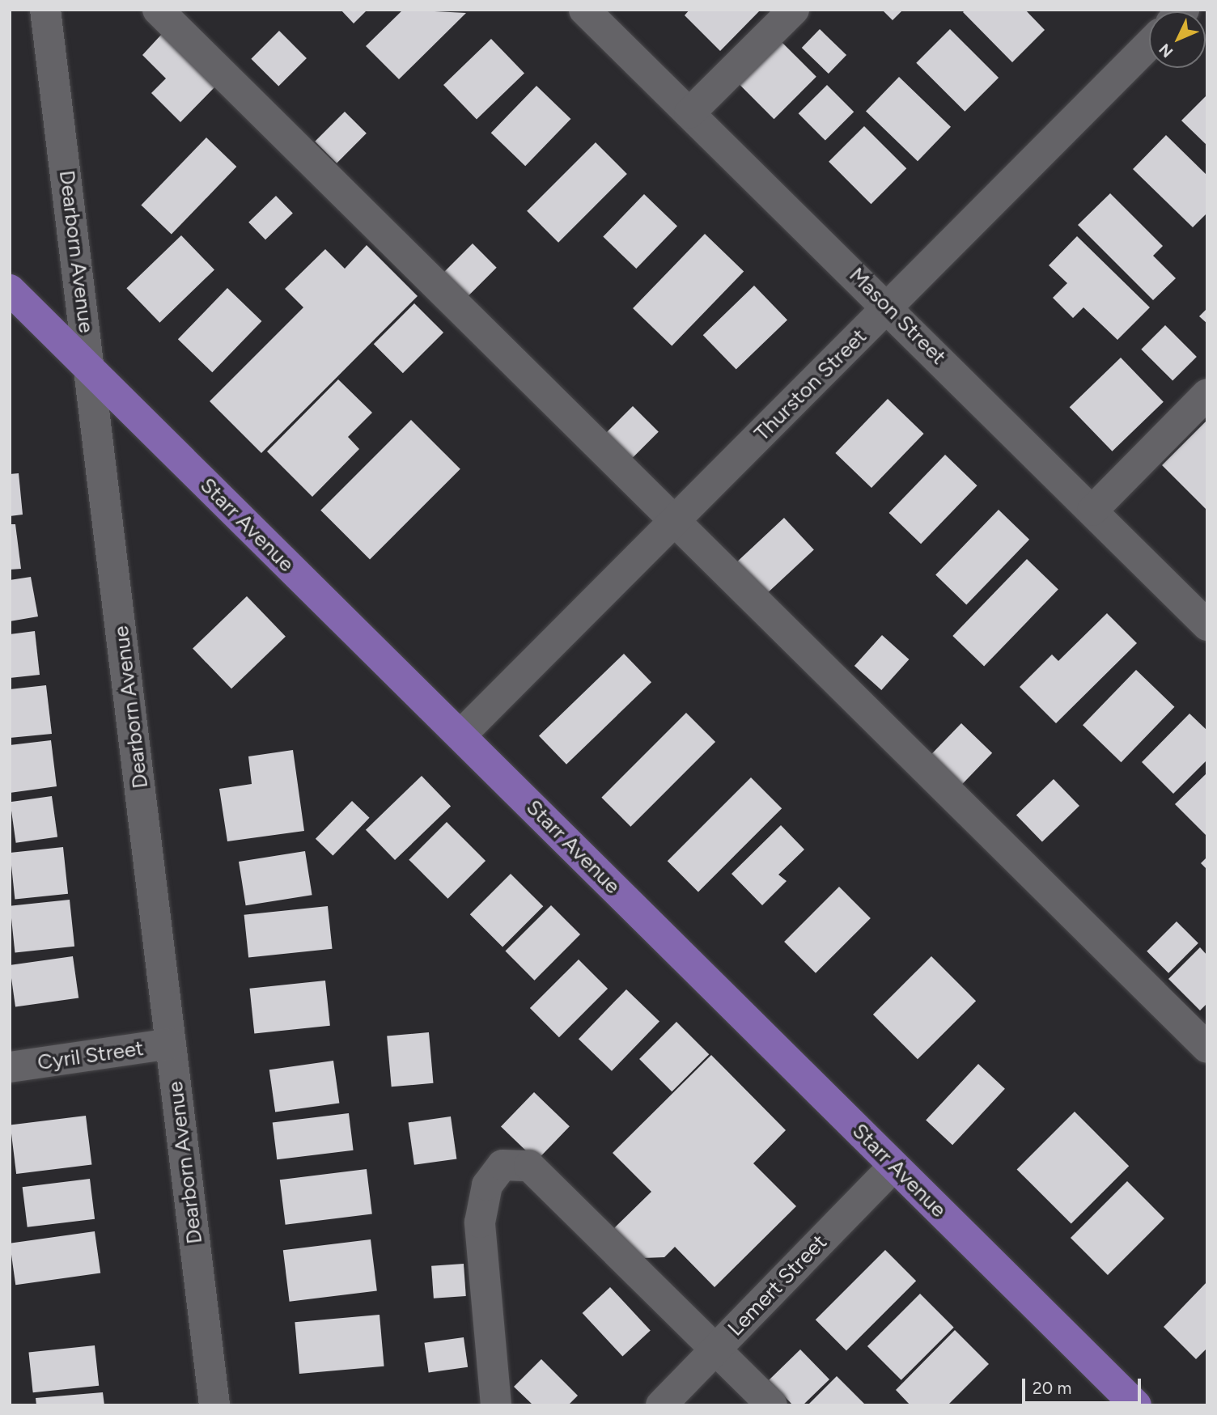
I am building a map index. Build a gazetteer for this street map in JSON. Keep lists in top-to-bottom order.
{
  "streets": {
    "main road": ["Starr Avenue"],
    "street": [
      "Dearborn Avenue",
      "Mason Street",
      "Thurston Street",
      "Cyril Street",
      "Lemert Street"
    ]
  },
  "crossings": [
    ["Dearborn Avenue", "Starr Avenue"],
    ["Dearborn Avenue", "Cyril Street"],
    ["Mason Street", "Thurston Street"],
    ["Thurston Street", "Starr Avenue"],
    ["Starr Avenue", "Lemert Street"]
  ],
  "scale_bar": "20 m",
  "north": "bottom left"
}
